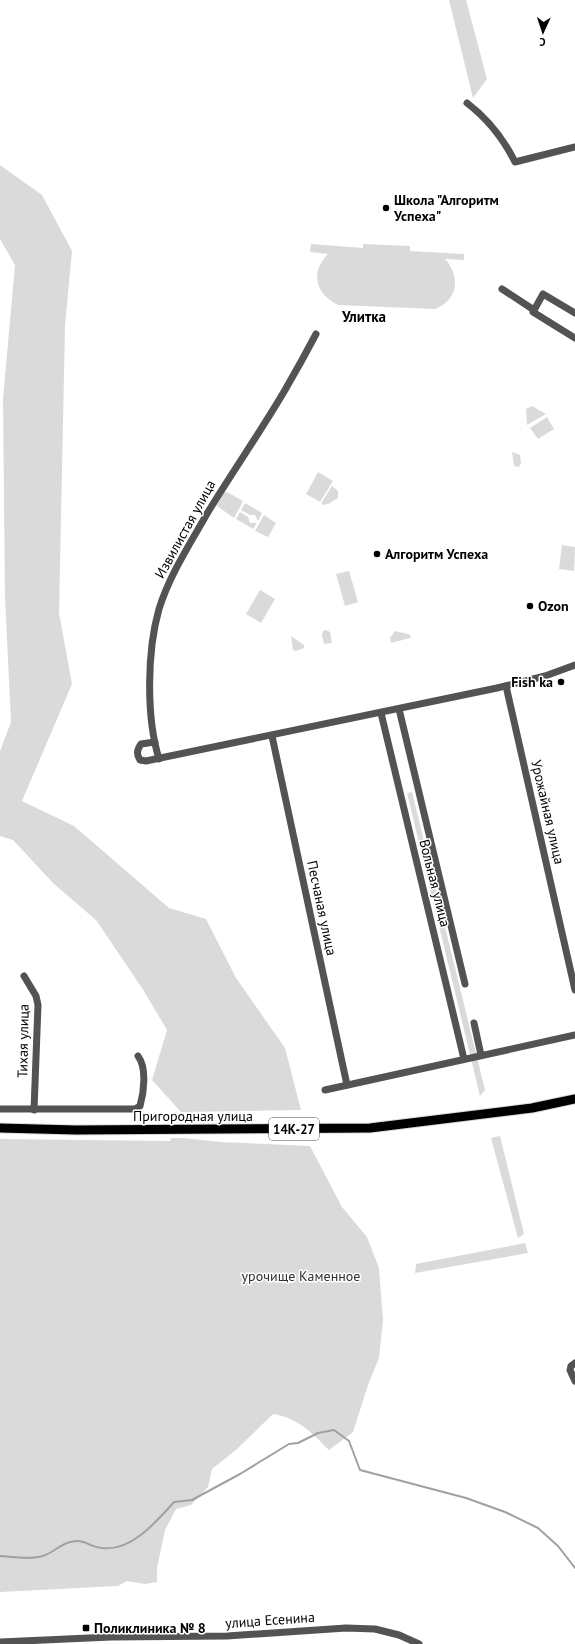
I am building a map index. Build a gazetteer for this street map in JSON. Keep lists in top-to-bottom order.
{
  "streets": {
    "main road": ["Пригородная улица", "14К-27"],
    "street": [
      "Извилистая улица",
      "Урожайная улица",
      "Вольная улица",
      "Песчаная улица",
      "Тихая улица",
      "улица Есенина"
    ]
  },
  "crossings": [
    ["Тихая улица", "Пригородная улица"]
  ],
  "districts": ["Улитка"],
  "parks": ["урочище Каменное"],
  "places": {
    "other": [
      "Школа \"Алгоритм Успеха\"",
      "Алгоритм Успеха",
      "Ozon",
      "Fish ka"
    ],
    "transit": ["Поликлиника № 8"]
  },
  "north": "bottom"
}
